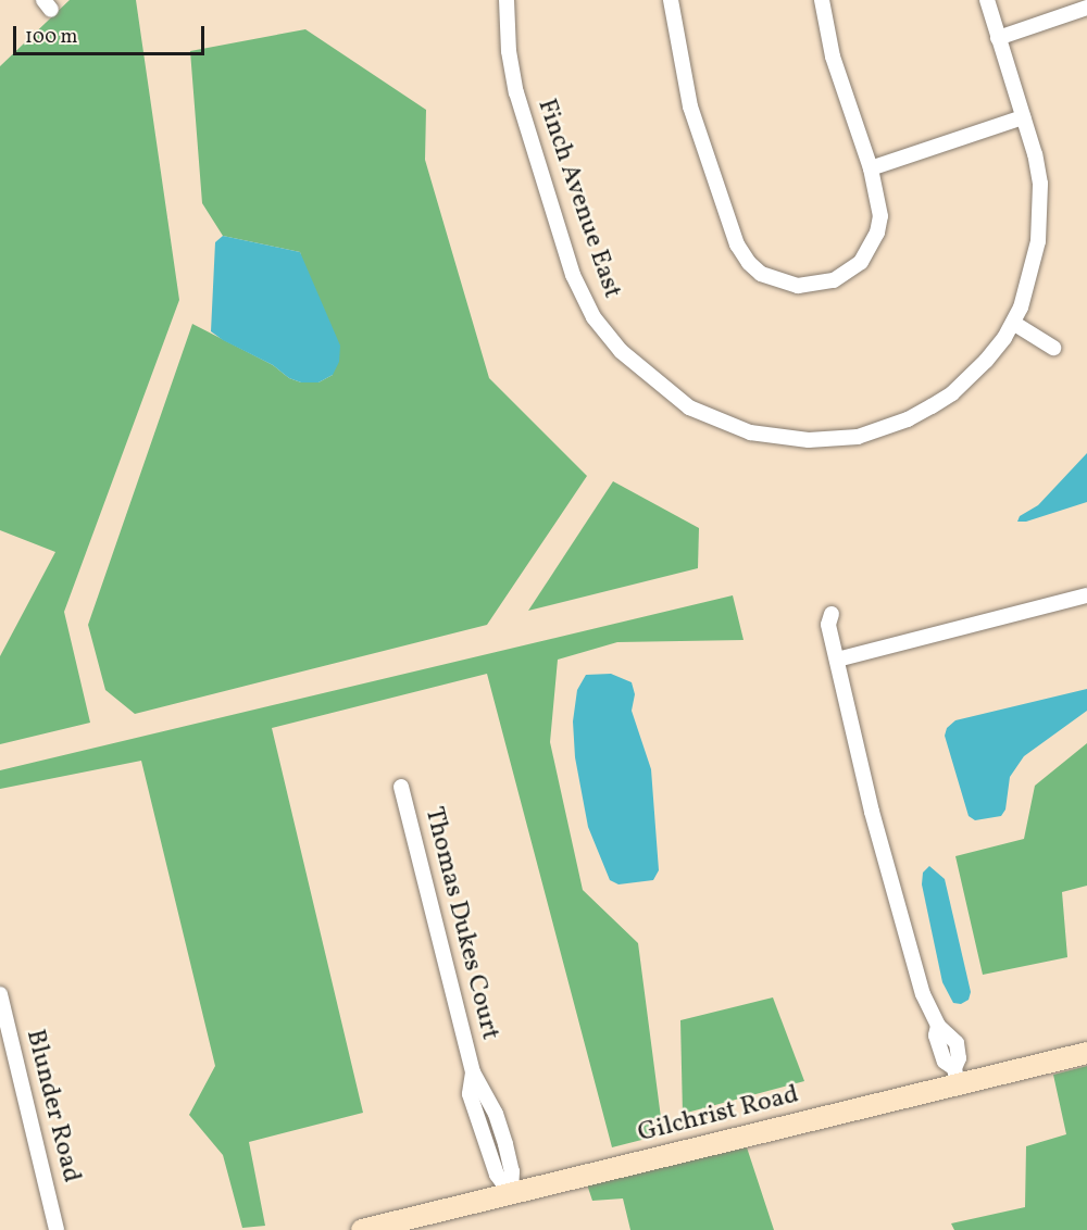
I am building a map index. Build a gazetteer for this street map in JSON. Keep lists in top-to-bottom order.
{
  "streets": {
    "street": [
      "Finch Avenue East",
      "Thomas Dukes Court",
      "Blunder Road",
      "Gilchrist Road"
    ]
  },
  "crossings": [
    ["Thomas Dukes Court", "Gilchrist Road"]
  ],
  "scale_bar": "100 m"
}
